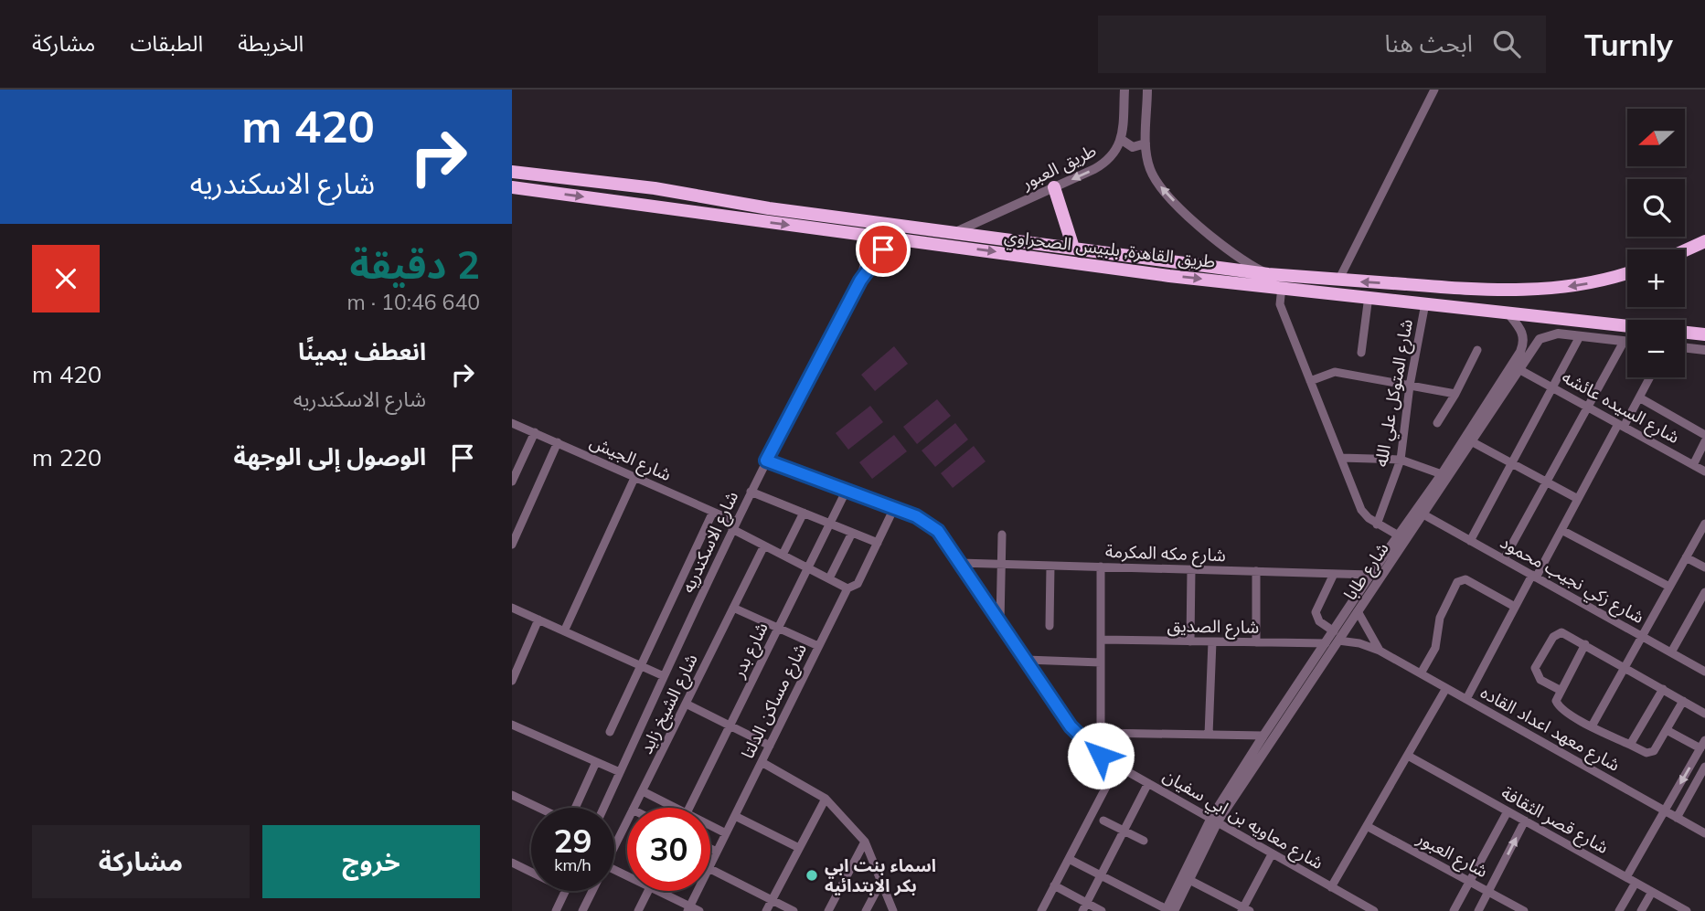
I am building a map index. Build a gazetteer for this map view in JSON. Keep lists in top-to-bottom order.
{
  "streets": {
    "highway": ["طريق القاهرة, بلبيس الصحراوي"],
    "street": [
      "طريق العبور",
      "شارع المتوكل علي الله",
      "شارع السيده عائشه",
      "شارع الجيش",
      "شارع الاسكندريه",
      "شارع مكه المكرمة",
      "شارع طابا",
      "شارع زكي نجيب محمود",
      "شارع الصديق",
      "شارع بدر",
      "شارع مساكن الدلتا",
      "شارع الشيخ زايد",
      "شارع معهد اعداد القاده",
      "شارع معاويه بن ابي سفيان",
      "شارع قصر الثقافة",
      "شارع العبور"
    ]
  },
  "crossings": [
    ["طريق العبور", "طريق القاهرة, بلبيس الصحراوي"],
    ["طريق القاهرة, بلبيس الصحراوي", "شارع المتوكل علي الله"],
    ["طريق القاهرة, بلبيس الصحراوي", "شارع الاسكندريه"],
    ["شارع السيده عائشه", "شارع طابا"],
    ["شارع الجيش", "شارع الاسكندريه"],
    ["شارع الجيش", "شارع بدر"],
    ["شارع الجيش", "شارع مساكن الدلتا"],
    ["شارع الجيش", "شارع الشيخ زايد"],
    ["شارع الاسكندريه", "شارع معاويه بن ابي سفيان"],
    ["شارع مكه المكرمة", "شارع طابا"],
    ["شارع مكه المكرمة", "شارع معاويه بن ابي سفيان"],
    ["شارع طابا", "شارع زكي نجيب محمود"],
    ["شارع طابا", "شارع الصديق"],
    ["شارع طابا", "شارع معهد اعداد القاده"],
    ["شارع طابا", "شارع معاويه بن ابي سفيان"],
    ["شارع بدر", "شارع معاويه بن ابي سفيان"],
    ["شارع مساكن الدلتا", "شارع معاويه بن ابي سفيان"]
  ],
  "one_way": ["طريق العبور"],
  "places": ["اسماء بنت ابي بكر الابتدائيه"],
  "north": "left",
  "page": {
    "header": "Turnly",
    "search": "ابحث هنا",
    "nav": ["الخريطة", "الطبقات", "مشاركة"],
    "turn": ["420 m", "شارع الاسكندريه"],
    "map_buttons": ["+", "−"],
    "heading": ["2 دقيقة", "640 m · 10:46"],
    "list": [
      {
        "name": "انعطف يمينًا",
        "note": "شارع الاسكندريه",
        "value": "420 m"
      },
      {
        "name": "الوصول إلى الوجهة",
        "value": "220 m"
      }
    ],
    "speed": "29 km/h",
    "limit": "30",
    "buttons": ["خروج", "مشاركة"]
  }
}
